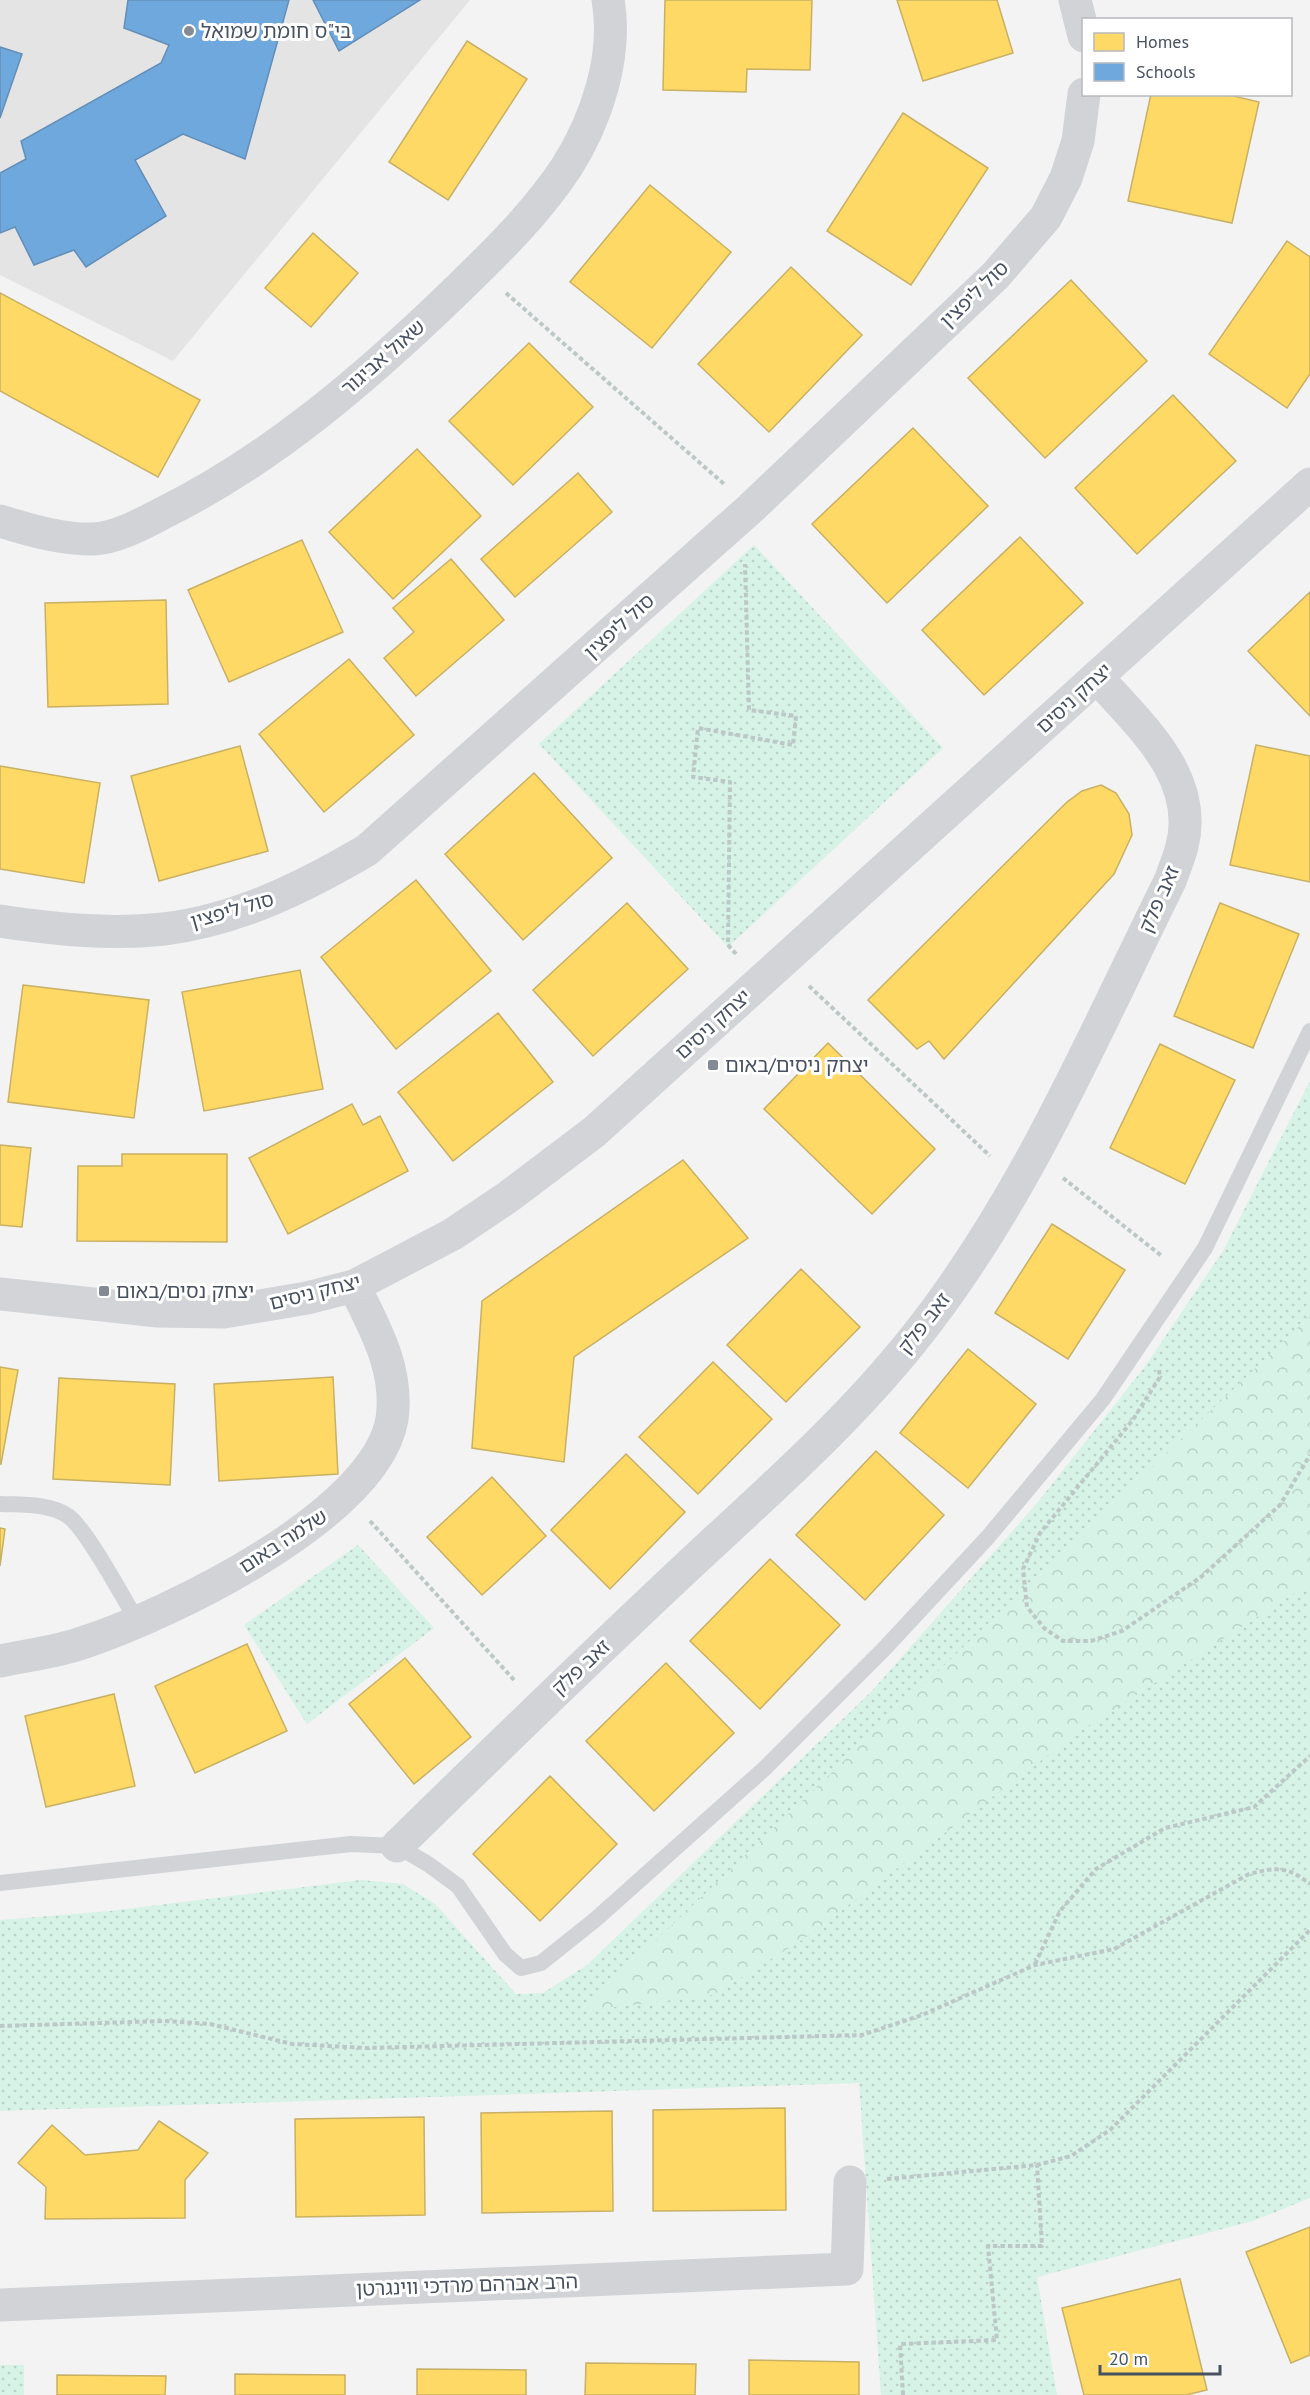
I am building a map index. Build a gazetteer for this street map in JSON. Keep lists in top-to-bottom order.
{
  "streets": {
    "street": [
      "סול ליפצין",
      "שאול אביגור",
      "יצחק ניסים",
      "זאב פלק",
      "שלמה באום",
      "הרב אברהם מרדכי ווינגרטן"
    ]
  },
  "crossings": [
    ["יצחק ניסים", "זאב פלק"],
    ["יצחק ניסים", "שלמה באום"]
  ],
  "places": {
    "other": ["בי\"ס חומת שמואל"],
    "transit": ["יצחק ניסים/באום", "יצחק נסים/באום"]
  },
  "legend": ["Homes", "Schools"],
  "scale_bar": "20 m"
}
